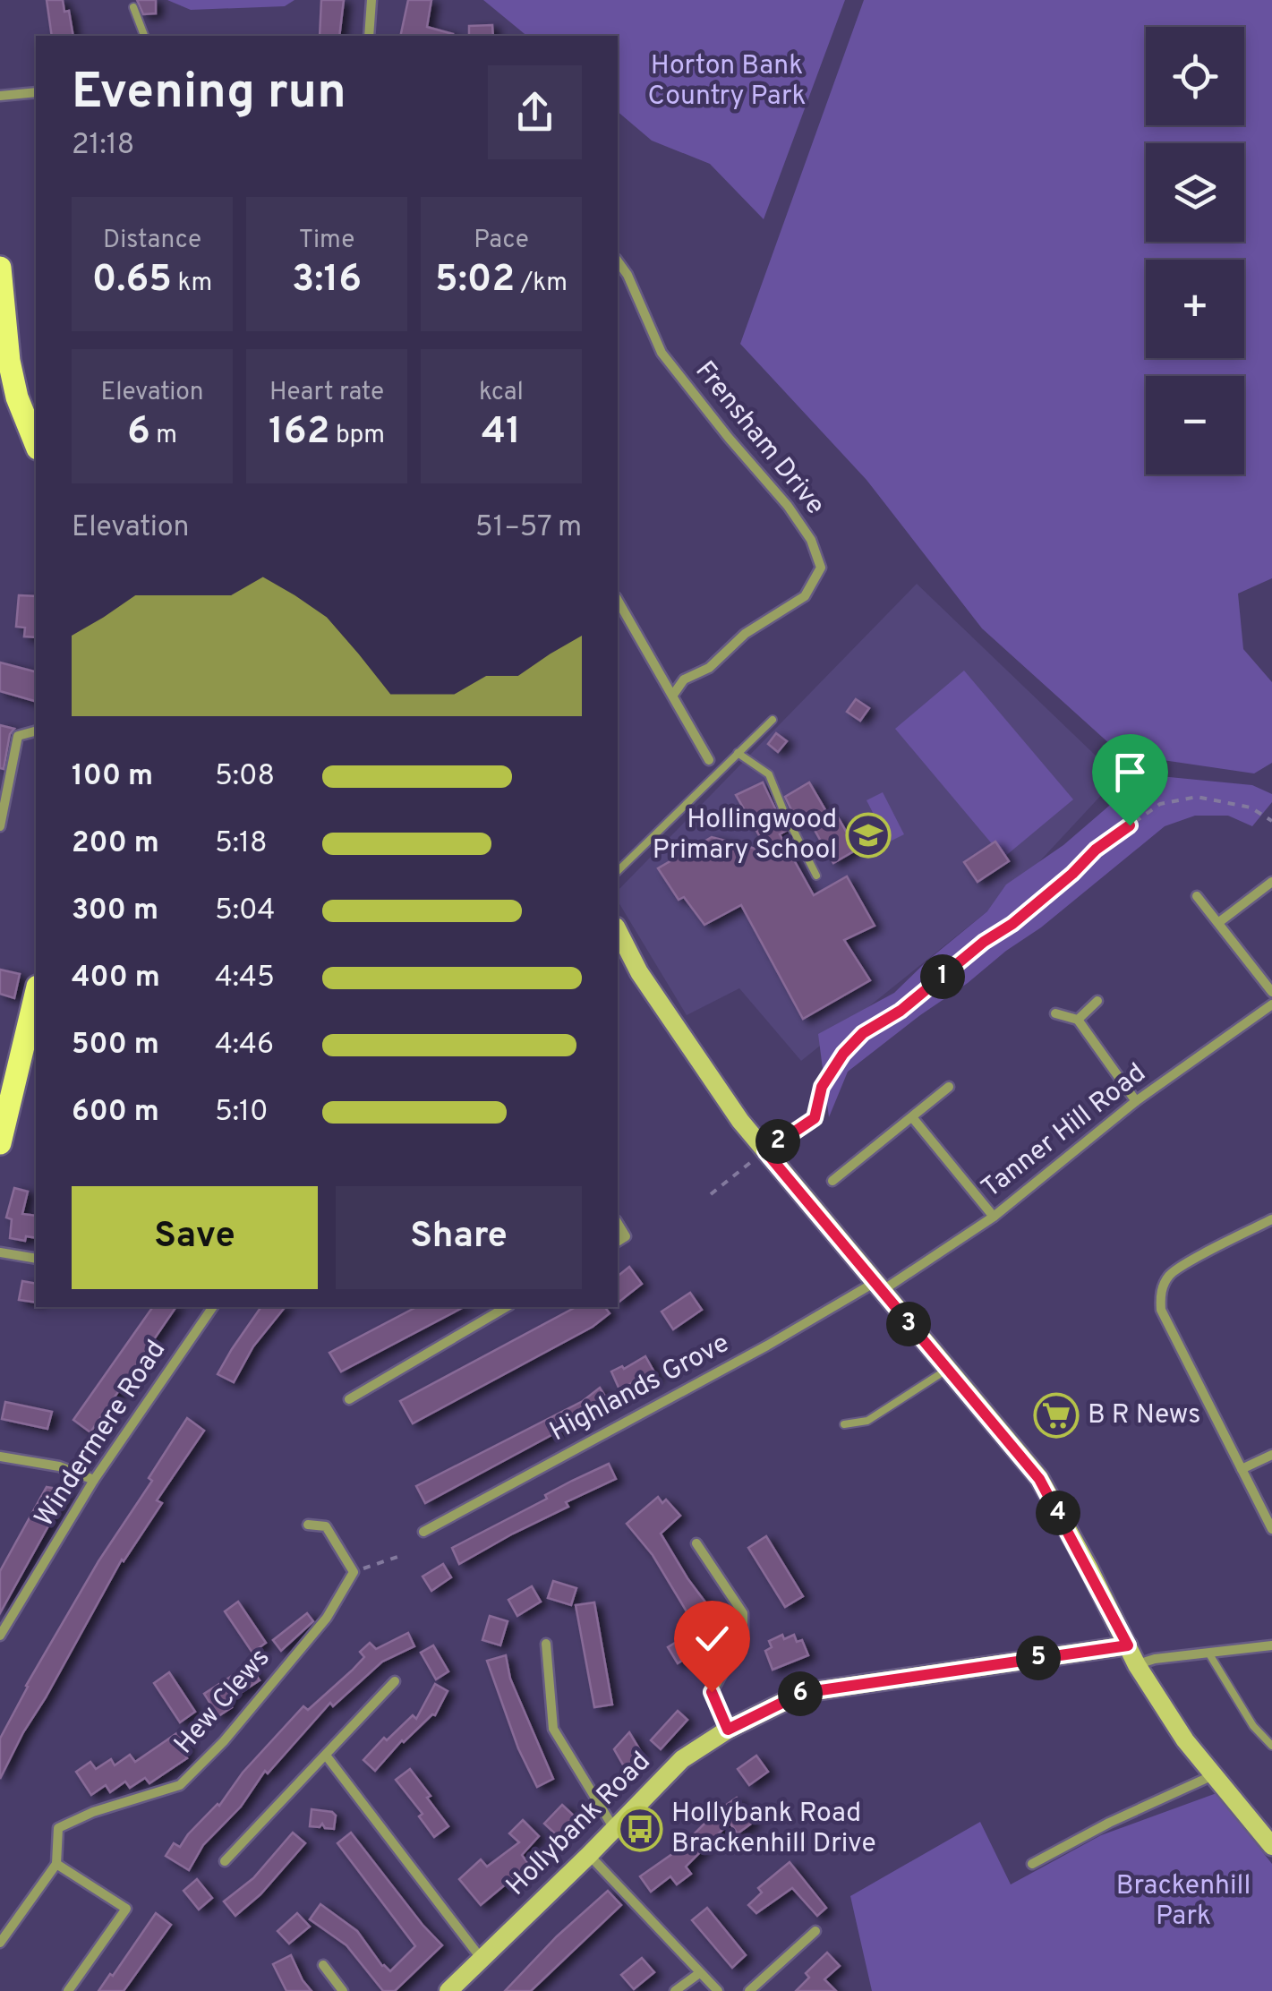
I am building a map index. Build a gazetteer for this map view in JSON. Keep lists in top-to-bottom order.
{
  "streets": {
    "street": [
      "Frensham Drive",
      "Tanner Hill Road",
      "Highlands Grove",
      "Windermere Road",
      "Hew Clews",
      "Hollybank Road"
    ]
  },
  "crossings": [
    ["Tanner Hill Road", "Highlands Grove"]
  ],
  "parks": ["Horton Bank Country Park", "Brackenhill Park"],
  "places": {
    "school or university": ["Hollingwood Primary School"],
    "supermarket": ["B R News"],
    "bus stop": ["Hollybank Road Brackenhill Drive"]
  },
  "page": {
    "map_buttons": ["+", "−"],
    "heading": ["Evening run", "21:18"],
    "stats": [
      ["Distance", "0.65 km"],
      ["Time", "3:16"],
      ["Pace", "5:02 /km"],
      ["Elevation", "6 m"],
      ["Heart rate", "162 bpm"],
      ["kcal", "41"]
    ],
    "chart": ["Elevation", "51–57 m"],
    "list": [
      {
        "name": "100 m",
        "note": "5:08"
      },
      {
        "name": "200 m",
        "note": "5:18"
      },
      {
        "name": "300 m",
        "note": "5:04"
      },
      {
        "name": "400 m",
        "note": "4:45"
      },
      {
        "name": "500 m",
        "note": "4:46"
      },
      {
        "name": "600 m",
        "note": "5:10"
      }
    ],
    "pins": [
      "1",
      "2",
      "3",
      "4",
      "5",
      "6"
    ],
    "buttons": ["Save", "Share"]
  }
}
